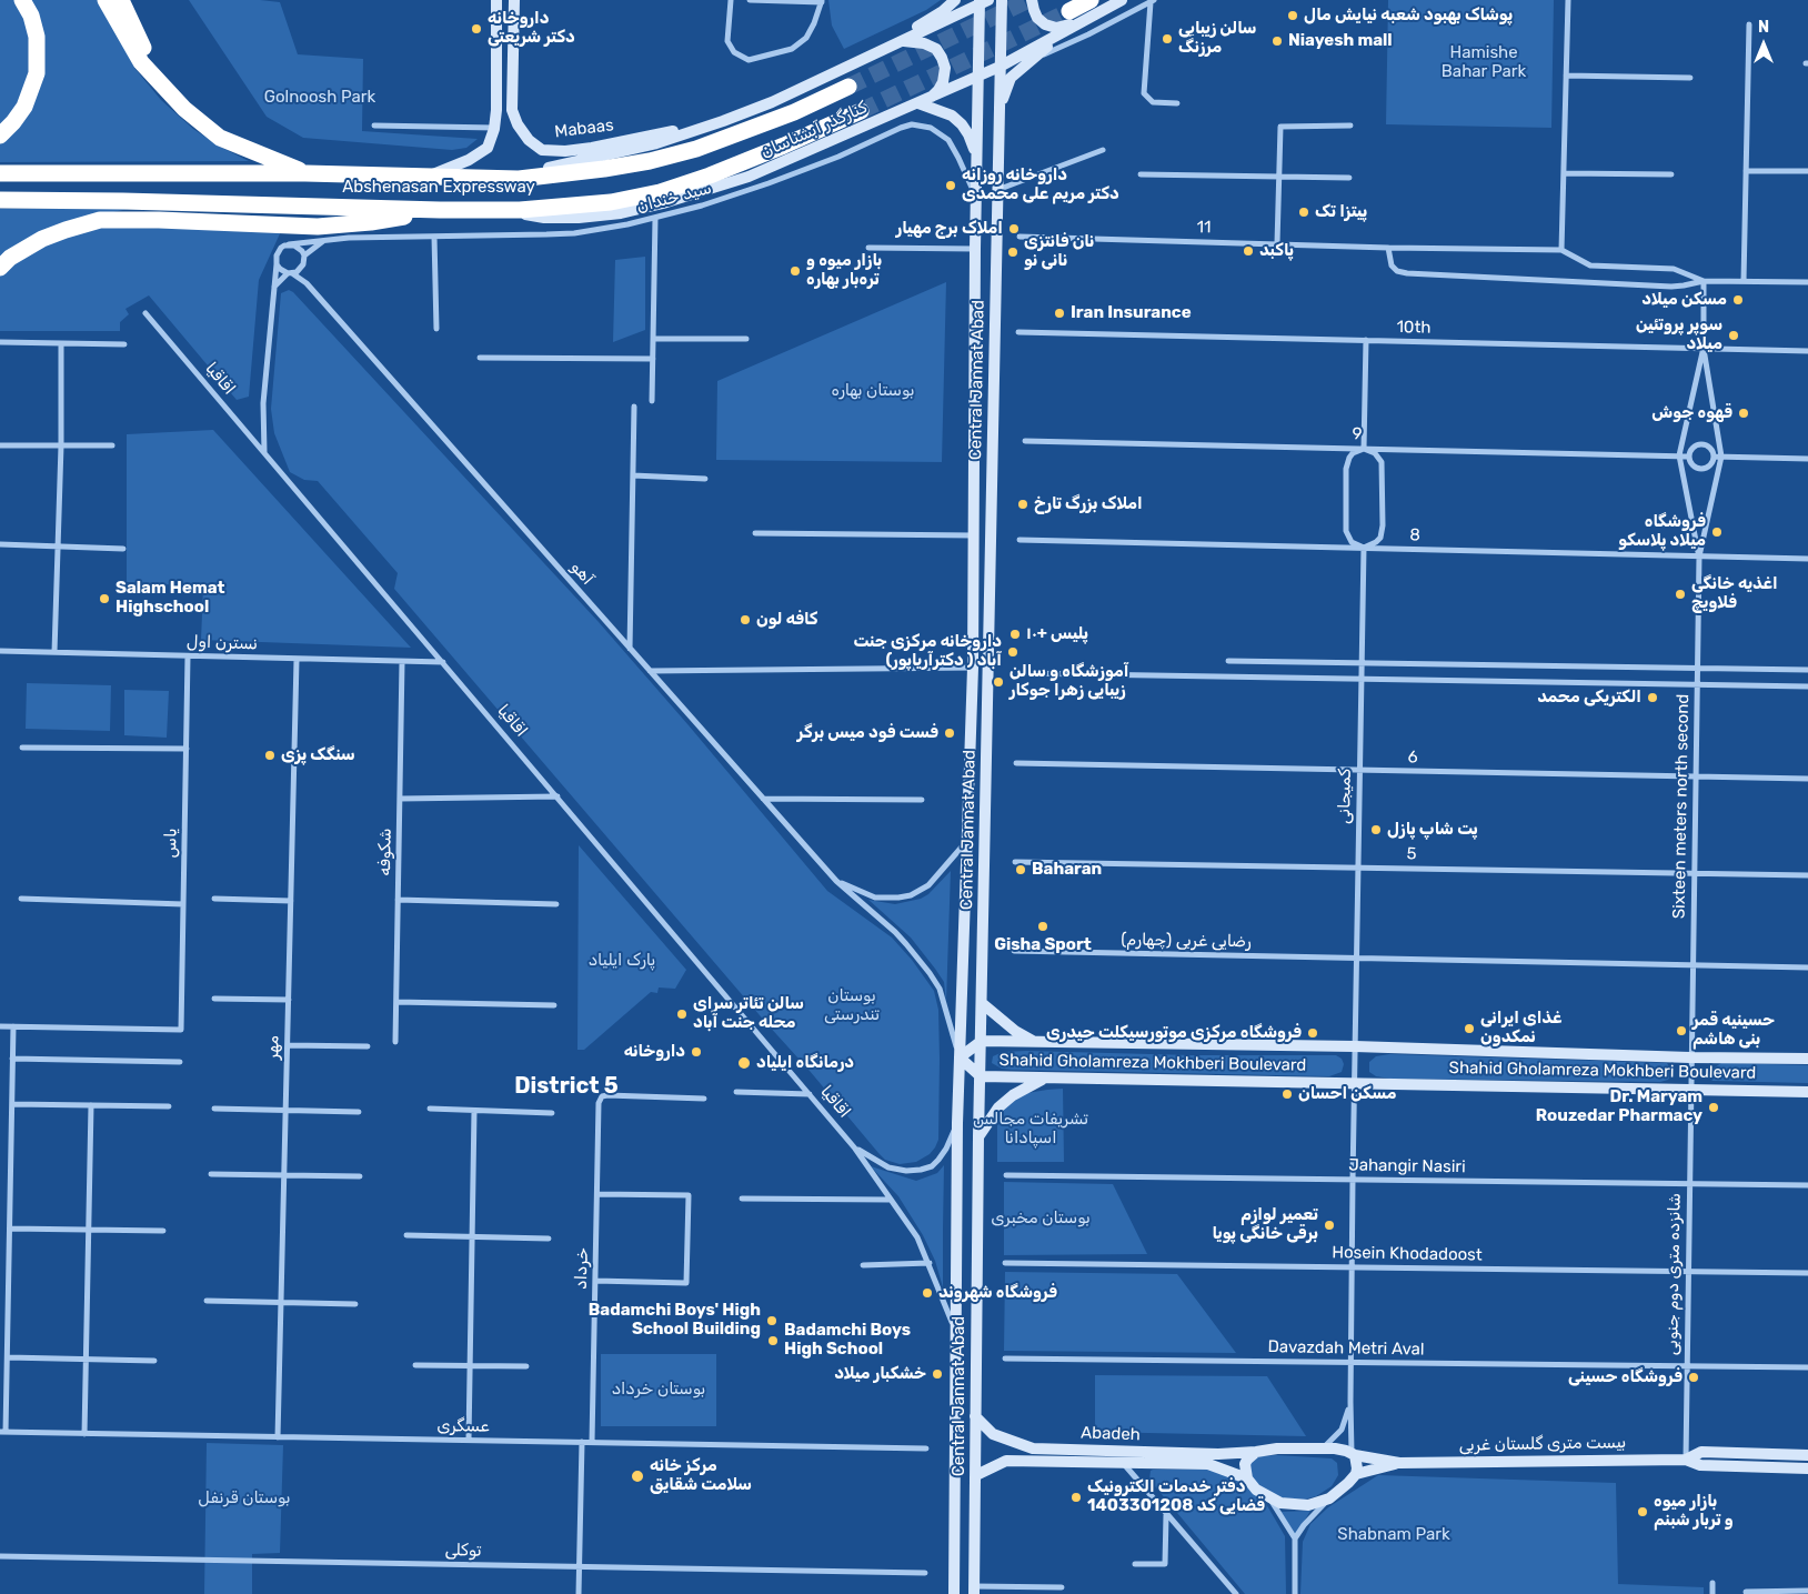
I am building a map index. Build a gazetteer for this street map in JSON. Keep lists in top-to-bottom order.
{
  "streets": {
    "highway": ["Abshenasan Expressway"],
    "main road": [
      "Mabaas",
      "کنارگذر آبشناسان",
      "Central Jannat Abad",
      "Shahid Gholamreza Mokhberi Boulevard",
      "Abadeh",
      "بیست متری گلستان غربی"
    ],
    "street": [
      "سید خندان",
      "11",
      "10th",
      "اقاقیا",
      "9",
      "8",
      "آهو",
      "نسترن اول",
      "6",
      "کمیجانی",
      "Sixteen meters north second",
      "یاس",
      "شکوفه",
      "5",
      "رضایی غربی (چهارم)",
      "مهر",
      "Jahangir Nasiri",
      "Hosein Khodadoost",
      "خرداد",
      "شانزده متری دوم جنوبی",
      "Davazdah Metri Aval",
      "عسگری",
      "توکلی"
    ]
  },
  "crossings": [
    ["کنارگذر آبشناسان", "Abshenasan Expressway"],
    ["کنارگذر آبشناسان", "Central Jannat Abad"],
    ["سید خندان", "Central Jannat Abad"],
    ["سید خندان", "آهو"],
    ["10th", "Sixteen meters north second"],
    ["اقاقیا", "نسترن اول"],
    ["Central Jannat Abad", "آهو"],
    ["Central Jannat Abad", "Shahid Gholamreza Mokhberi Boulevard"],
    ["Central Jannat Abad", "Abadeh"],
    ["9", "Sixteen meters north second"],
    ["8", "کمیجانی"],
    ["8", "Sixteen meters north second"],
    ["آهو", "Shahid Gholamreza Mokhberi Boulevard"],
    ["نسترن اول", "یاس"],
    ["نسترن اول", "شکوفه"],
    ["نسترن اول", "مهر"],
    ["6", "کمیجانی"],
    ["6", "Sixteen meters north second"],
    ["کمیجانی", "5"],
    ["کمیجانی", "رضایی غربی (چهارم)"],
    ["کمیجانی", "Shahid Gholamreza Mokhberi Boulevard"],
    ["کمیجانی", "Jahangir Nasiri"],
    ["کمیجانی", "Hosein Khodadoost"],
    ["کمیجانی", "Davazdah Metri Aval"],
    ["کمیجانی", "Abadeh"],
    ["Sixteen meters north second", "5"],
    ["Sixteen meters north second", "رضایی غربی (چهارم)"],
    ["Sixteen meters north second", "Shahid Gholamreza Mokhberi Boulevard"],
    ["Sixteen meters north second", "شانزده متری دوم جنوبی"],
    ["مهر", "عسگری"],
    ["Shahid Gholamreza Mokhberi Boulevard", "شانزده متری دوم جنوبی"],
    ["Jahangir Nasiri", "شانزده متری دوم جنوبی"],
    ["Hosein Khodadoost", "شانزده متری دوم جنوبی"],
    ["خرداد", "عسگری"],
    ["شانزده متری دوم جنوبی", "Davazdah Metri Aval"],
    ["شانزده متری دوم جنوبی", "بیست متری گلستان غربی"],
    ["Abadeh", "بیست متری گلستان غربی"]
  ],
  "districts": ["District 5"],
  "parks": [
    "Hamishe Bahar Park",
    "Golnoosh Park",
    "بوستان بهاره",
    "پارک ایلیاد",
    "بوستان تندرستی",
    "تشریفات مجالس اسپادانا",
    "بوستان مخبری",
    "بوستان خرداد",
    "بوستان قرنفل",
    "Shabnam Park"
  ],
  "places": [
    "پوشاک بهبود شعبه نیایش مال",
    "داروخانه دکتر شریعتی",
    "سالن زیبایی مرزنگ",
    "Niayesh mall",
    "داروخانه روزانه دکتر مریم علی محمدی",
    "پیتزا تک",
    "املاک برج مهیار",
    "پاکبد",
    "نان فانتزی نانی نو",
    "بازار میوه و تره‌بار بهاره",
    "مسکن میلاد",
    "Iran Insurance",
    "سوپر پروتئین میلاد",
    "قهوه جوش",
    "املاک بزرگ تارخ",
    "فروشگاه میلاد پلاسکو",
    "اغذیه خانگی فلاویچ",
    "Salam Hemat Highschool",
    "کافه لون",
    "پلیس +۱۰",
    "داروخانه مرکزی جنت آباد ( دکترآریاپور)",
    "آموزشگاه و سالن زیبایی زهرا جوکار",
    "الکتریکی محمد",
    "فست فود میس برگر",
    "سنگک پزی",
    "پت شاپ پازل",
    "Baharan",
    "Gisha Sport",
    "سالن تئاتر سرای محله جنت آباد",
    "غذای ایرانی نمکدون",
    "حسینیه قمر بنی هاشم",
    "فروشگاه مرکزی موتورسیکلت حيدری",
    "داروخانه",
    "درمانگاه ایلیاد",
    "مسکن احسان",
    "Dr. Maryam Rouzedar Pharmacy",
    "تعمیر لوازم برقی خانگی پویا",
    "فروشگاه شهروند",
    "Badamchi Boys' High School Building",
    "Badamchi Boys High School",
    "خشکبار میلاد",
    "فروشگاه حسینی",
    "مرکز خانه سلامت شقایق",
    "دفتر خدمات الکترونیک قضایی کد 1403301208",
    "بازار میوه و تربار شبنم"
  ],
  "north": "top"
}
